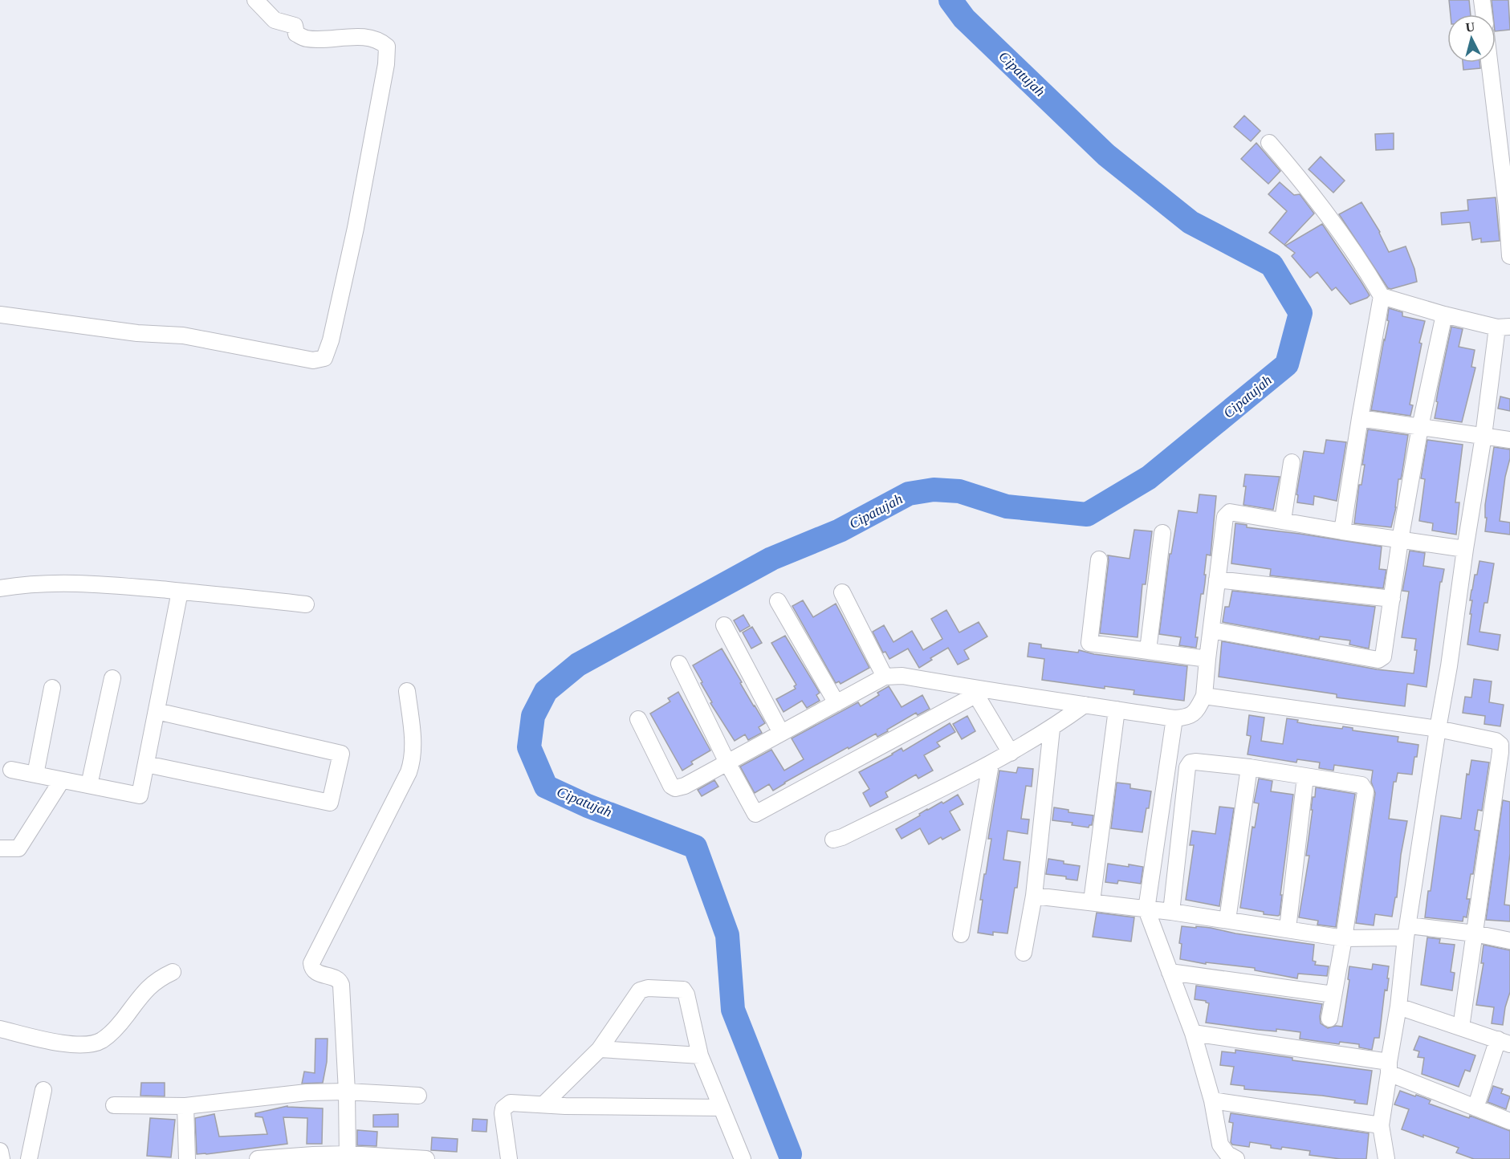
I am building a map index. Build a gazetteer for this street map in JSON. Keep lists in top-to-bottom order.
{
  "water": ["Cipatujah"],
  "north": "top"
}
